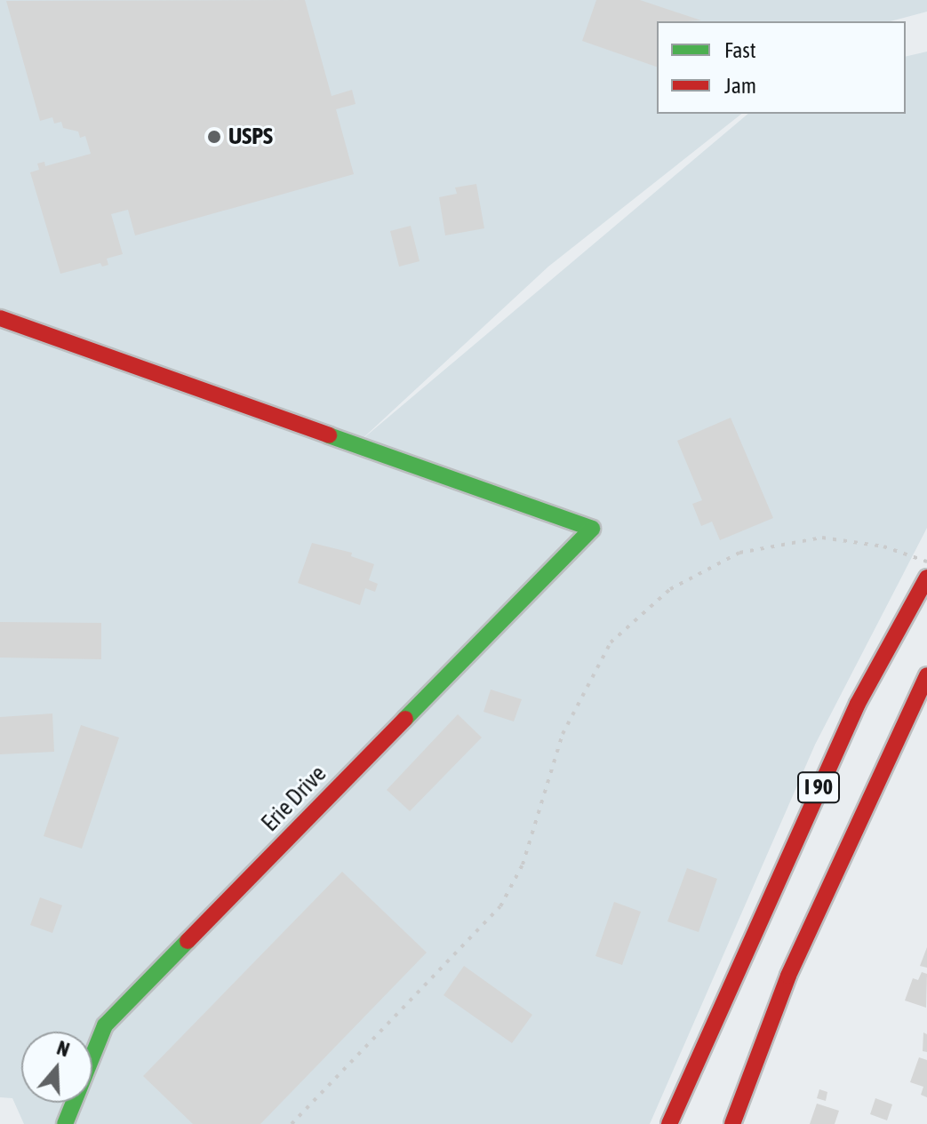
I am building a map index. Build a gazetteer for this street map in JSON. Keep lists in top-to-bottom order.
{
  "streets": {
    "main road": ["I 90", "Erie Drive"]
  },
  "places": ["USPS"],
  "legend": ["Fast", "Jam"],
  "north": "top"
}
